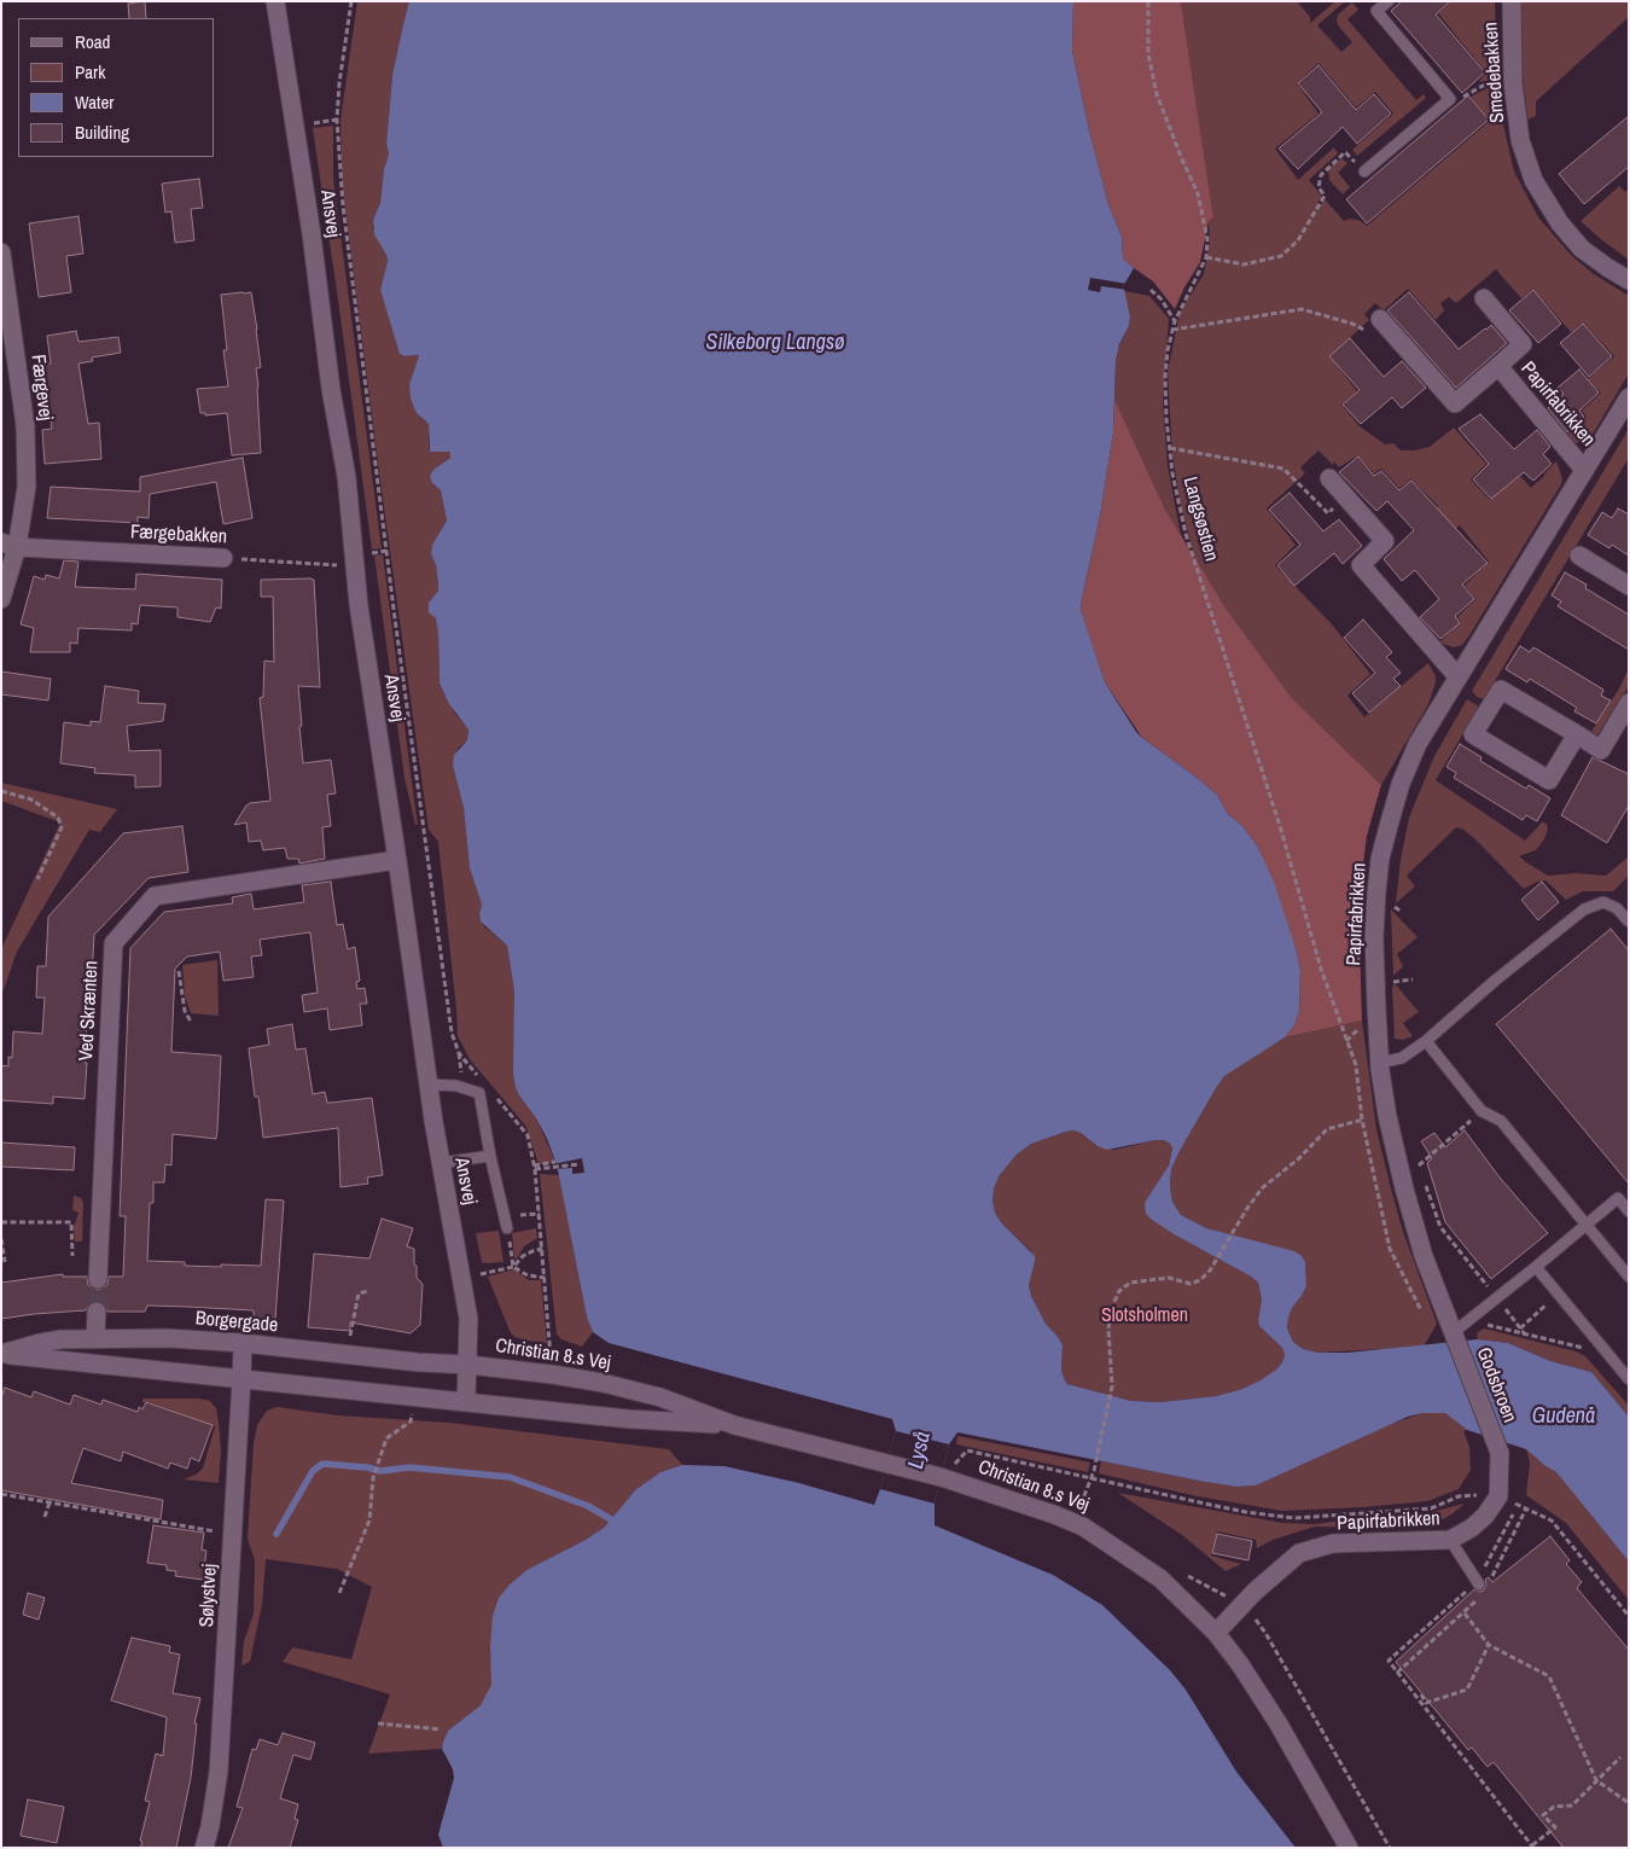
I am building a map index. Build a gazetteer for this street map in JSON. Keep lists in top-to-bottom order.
{
  "streets": {
    "street": [
      "Smedebakken",
      "Ansvej",
      "Færgevej",
      "Papirfabrikken",
      "Færgebakken",
      "Ved Skrænten",
      "Borgergade",
      "Christian 8.s Vej",
      "Godsbroen",
      "Sølystvej"
    ],
    "path": ["Langsøstien"]
  },
  "crossings": [
    ["Ansvej", "Færgebakken"],
    ["Ansvej", "Ved Skrænten"],
    ["Ansvej", "Borgergade"],
    ["Ansvej", "Christian 8.s Vej"],
    ["Færgevej", "Færgebakken"],
    ["Papirfabrikken", "Christian 8.s Vej"],
    ["Papirfabrikken", "Godsbroen"],
    ["Borgergade", "Christian 8.s Vej"],
    ["Borgergade", "Sølystvej"]
  ],
  "water": ["Silkeborg Langsø", "Gudenå", "Lyså"],
  "parks": ["Slotsholmen"],
  "legend": [
    "Road",
    "Park",
    "Water",
    "Building"
  ]
}
